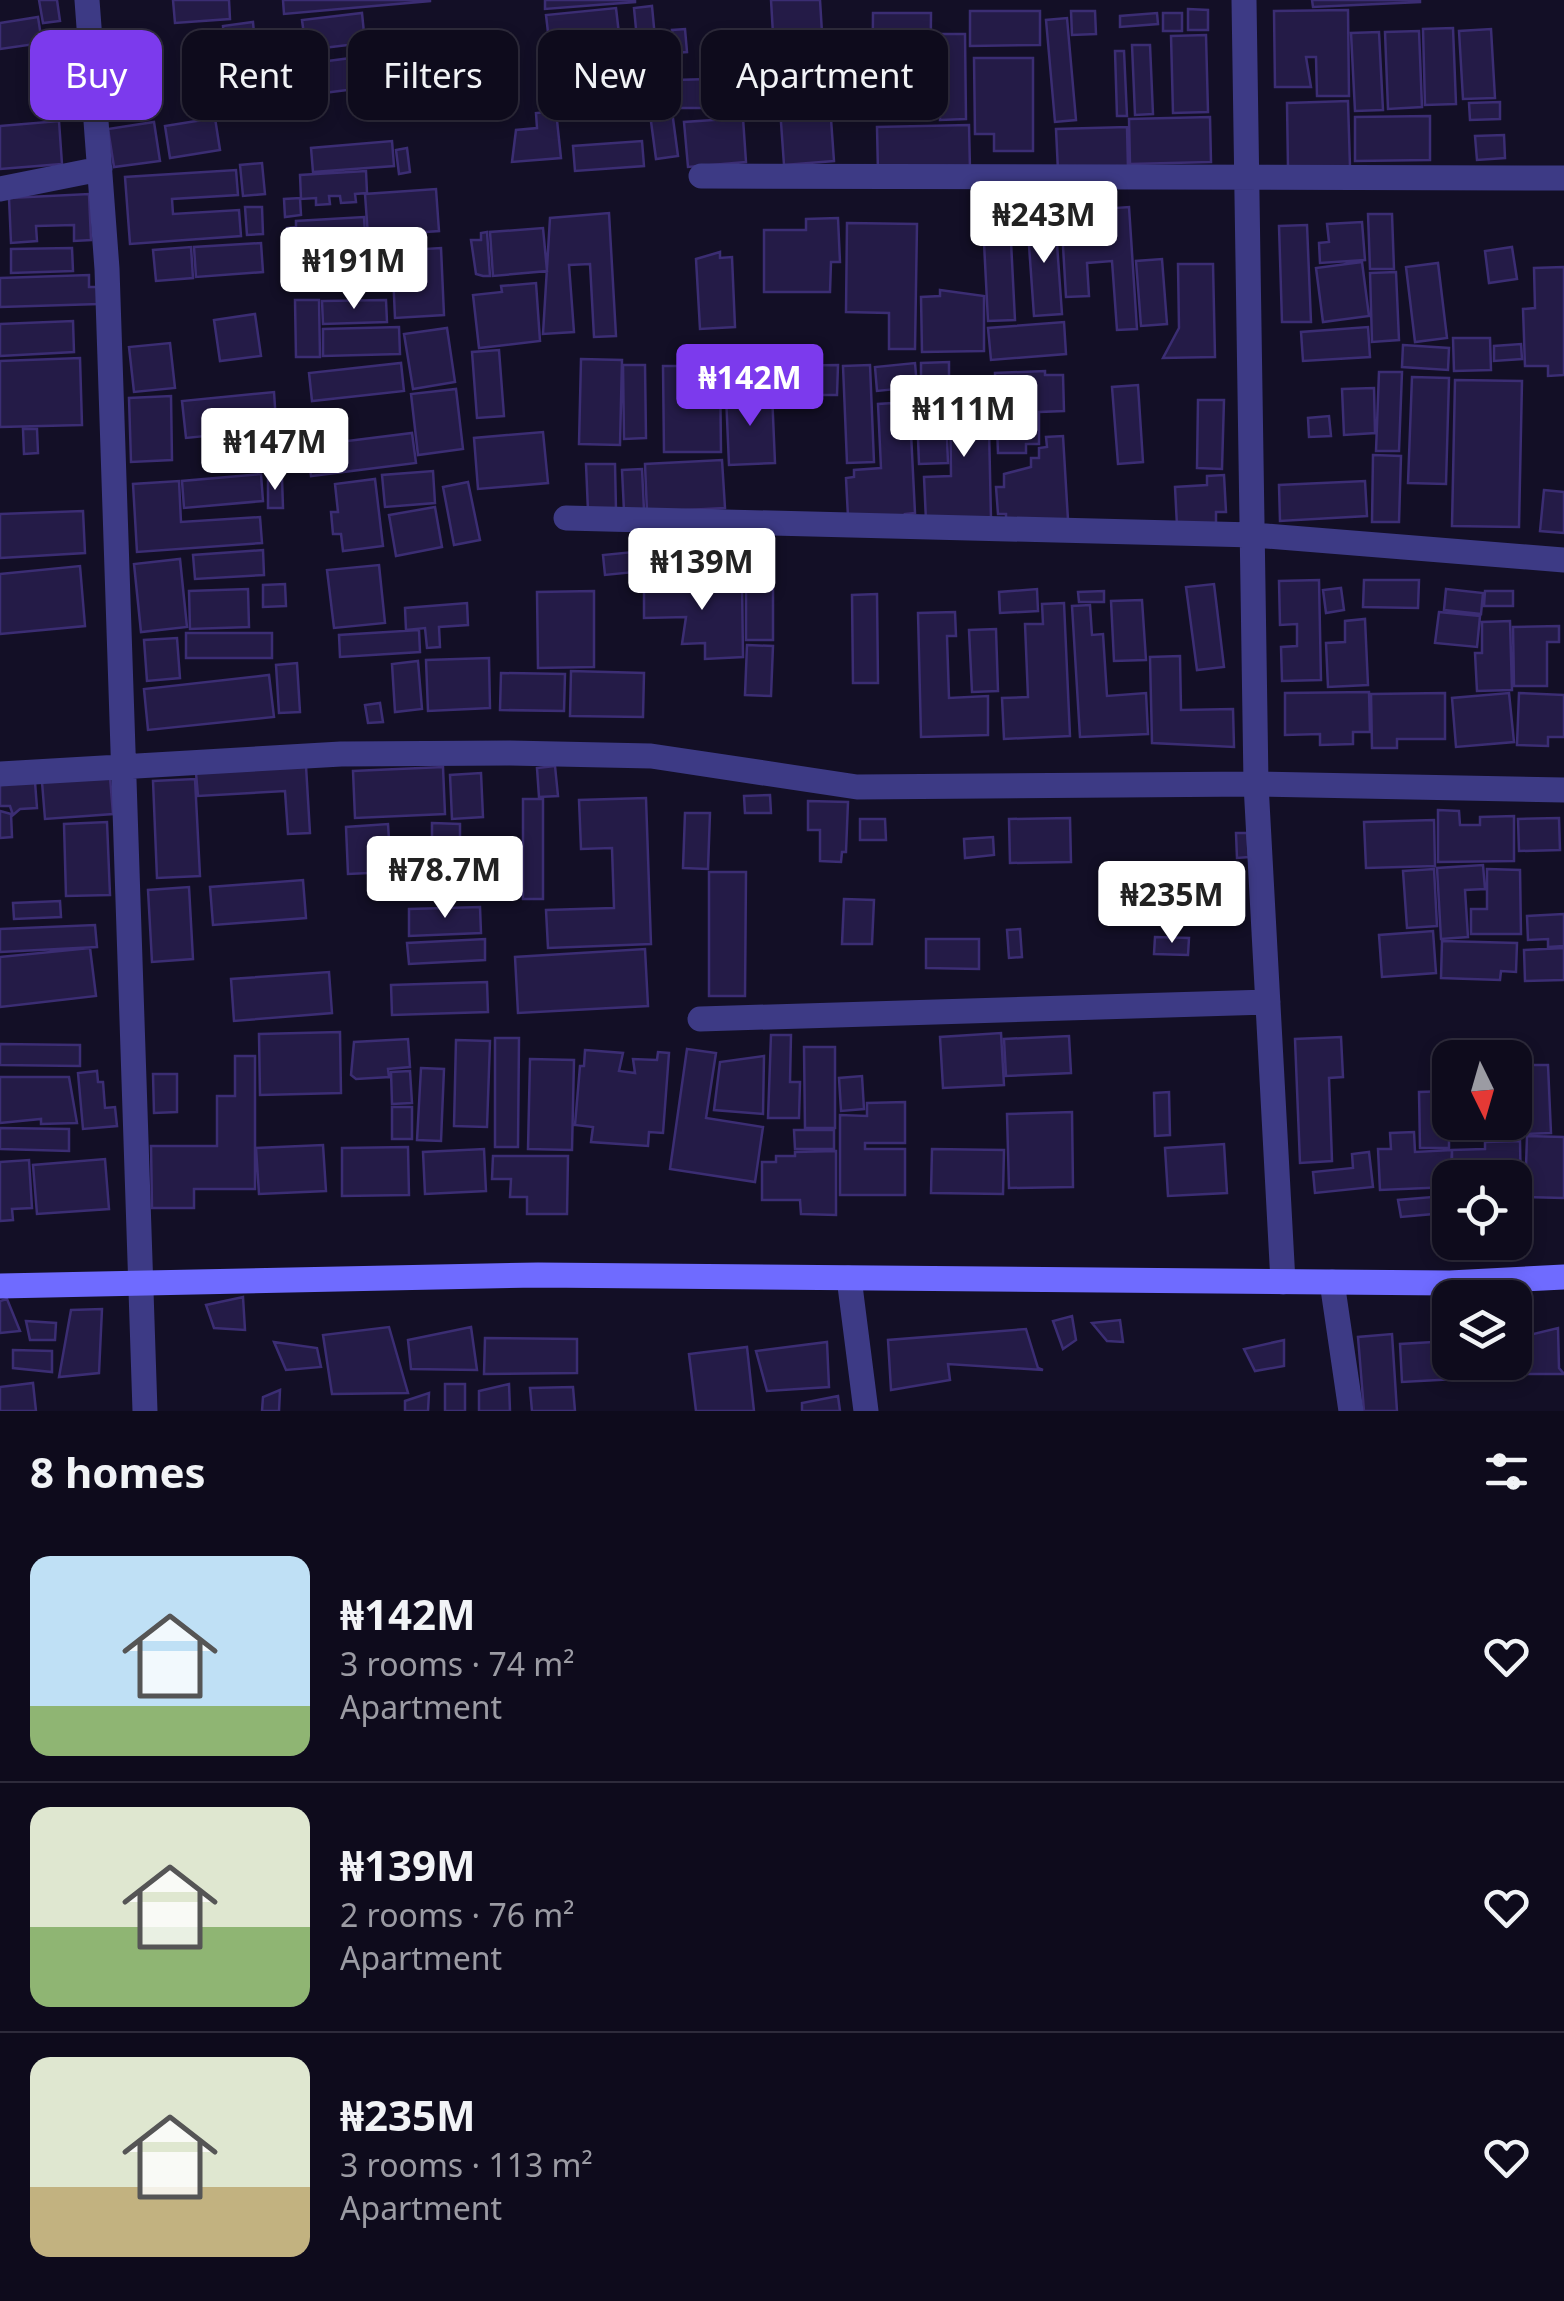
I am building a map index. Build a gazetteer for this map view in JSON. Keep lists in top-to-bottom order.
{
  "north": "bottom",
  "page": {
    "chip": [
      "Buy",
      "Rent",
      "Filters",
      "New",
      "Apartment"
    ],
    "price": [
      "₦243M",
      "₦191M",
      "₦142M",
      "₦111M",
      "₦147M",
      "₦139M",
      "₦78.7M",
      "₦235M"
    ],
    "heading": "8 homes",
    "list": [
      {
        "name": "₦142M",
        "note": "3 rooms · 74 m² · Apartment"
      },
      {
        "name": "₦139M",
        "note": "2 rooms · 76 m² · Apartment"
      },
      {
        "name": "₦235M",
        "note": "3 rooms · 113 m² · Apartment"
      }
    ]
  }
}
